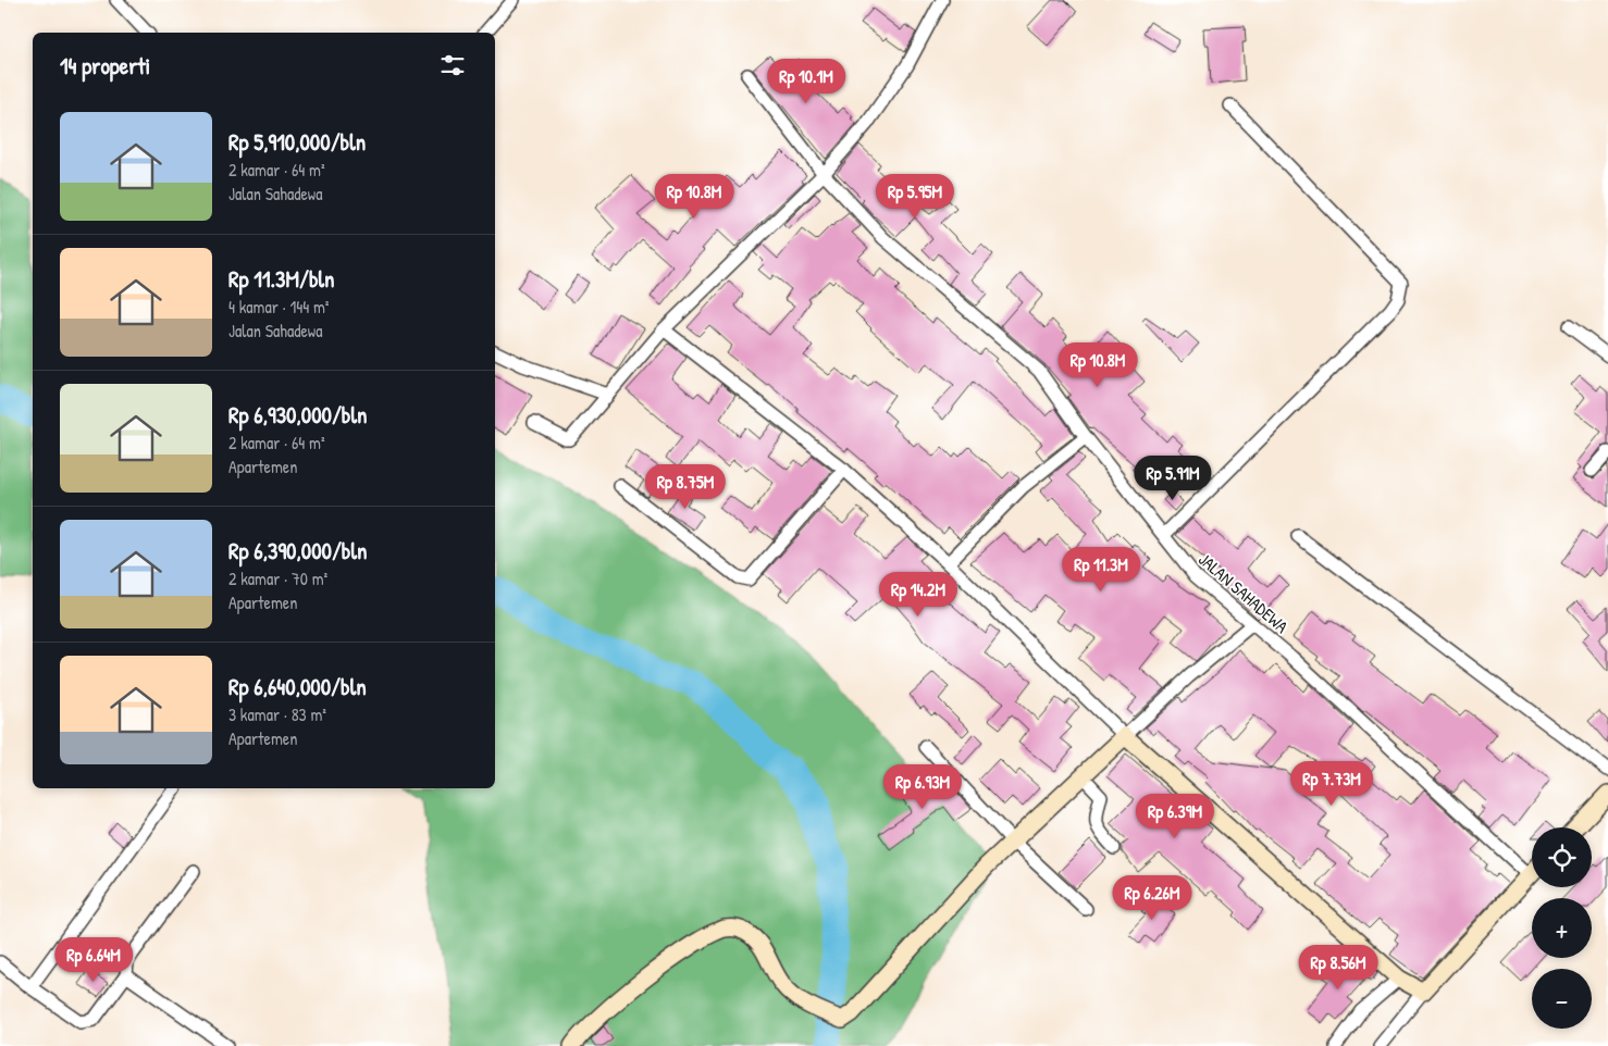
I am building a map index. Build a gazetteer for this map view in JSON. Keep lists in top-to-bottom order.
{
  "streets": {
    "street": ["JALAN SAHADEWA"]
  },
  "page": {
    "heading": "14 properti",
    "price": [
      "Rp 10.1M",
      "Rp 10.8M",
      "Rp 5.95M",
      "Rp 10.8M",
      "Rp 5.91M",
      "Rp 8.75M",
      "Rp 11.3M",
      "Rp 14.2M",
      "Rp 7.73M",
      "Rp 6.93M",
      "Rp 6.39M",
      "Rp 6.26M",
      "Rp 6.64M",
      "Rp 8.56M"
    ],
    "list": [
      {
        "name": "Rp 5,910,000/bln",
        "note": "2 kamar · 64 m² · Jalan Sahadewa"
      },
      {
        "name": "Rp 11.3M/bln",
        "note": "4 kamar · 144 m² · Jalan Sahadewa"
      },
      {
        "name": "Rp 6,930,000/bln",
        "note": "2 kamar · 64 m² · Apartemen"
      },
      {
        "name": "Rp 6,390,000/bln",
        "note": "2 kamar · 70 m² · Apartemen"
      },
      {
        "name": "Rp 6,640,000/bln",
        "note": "3 kamar · 83 m² · Apartemen"
      }
    ],
    "map_buttons": ["+", "−"]
  }
}
